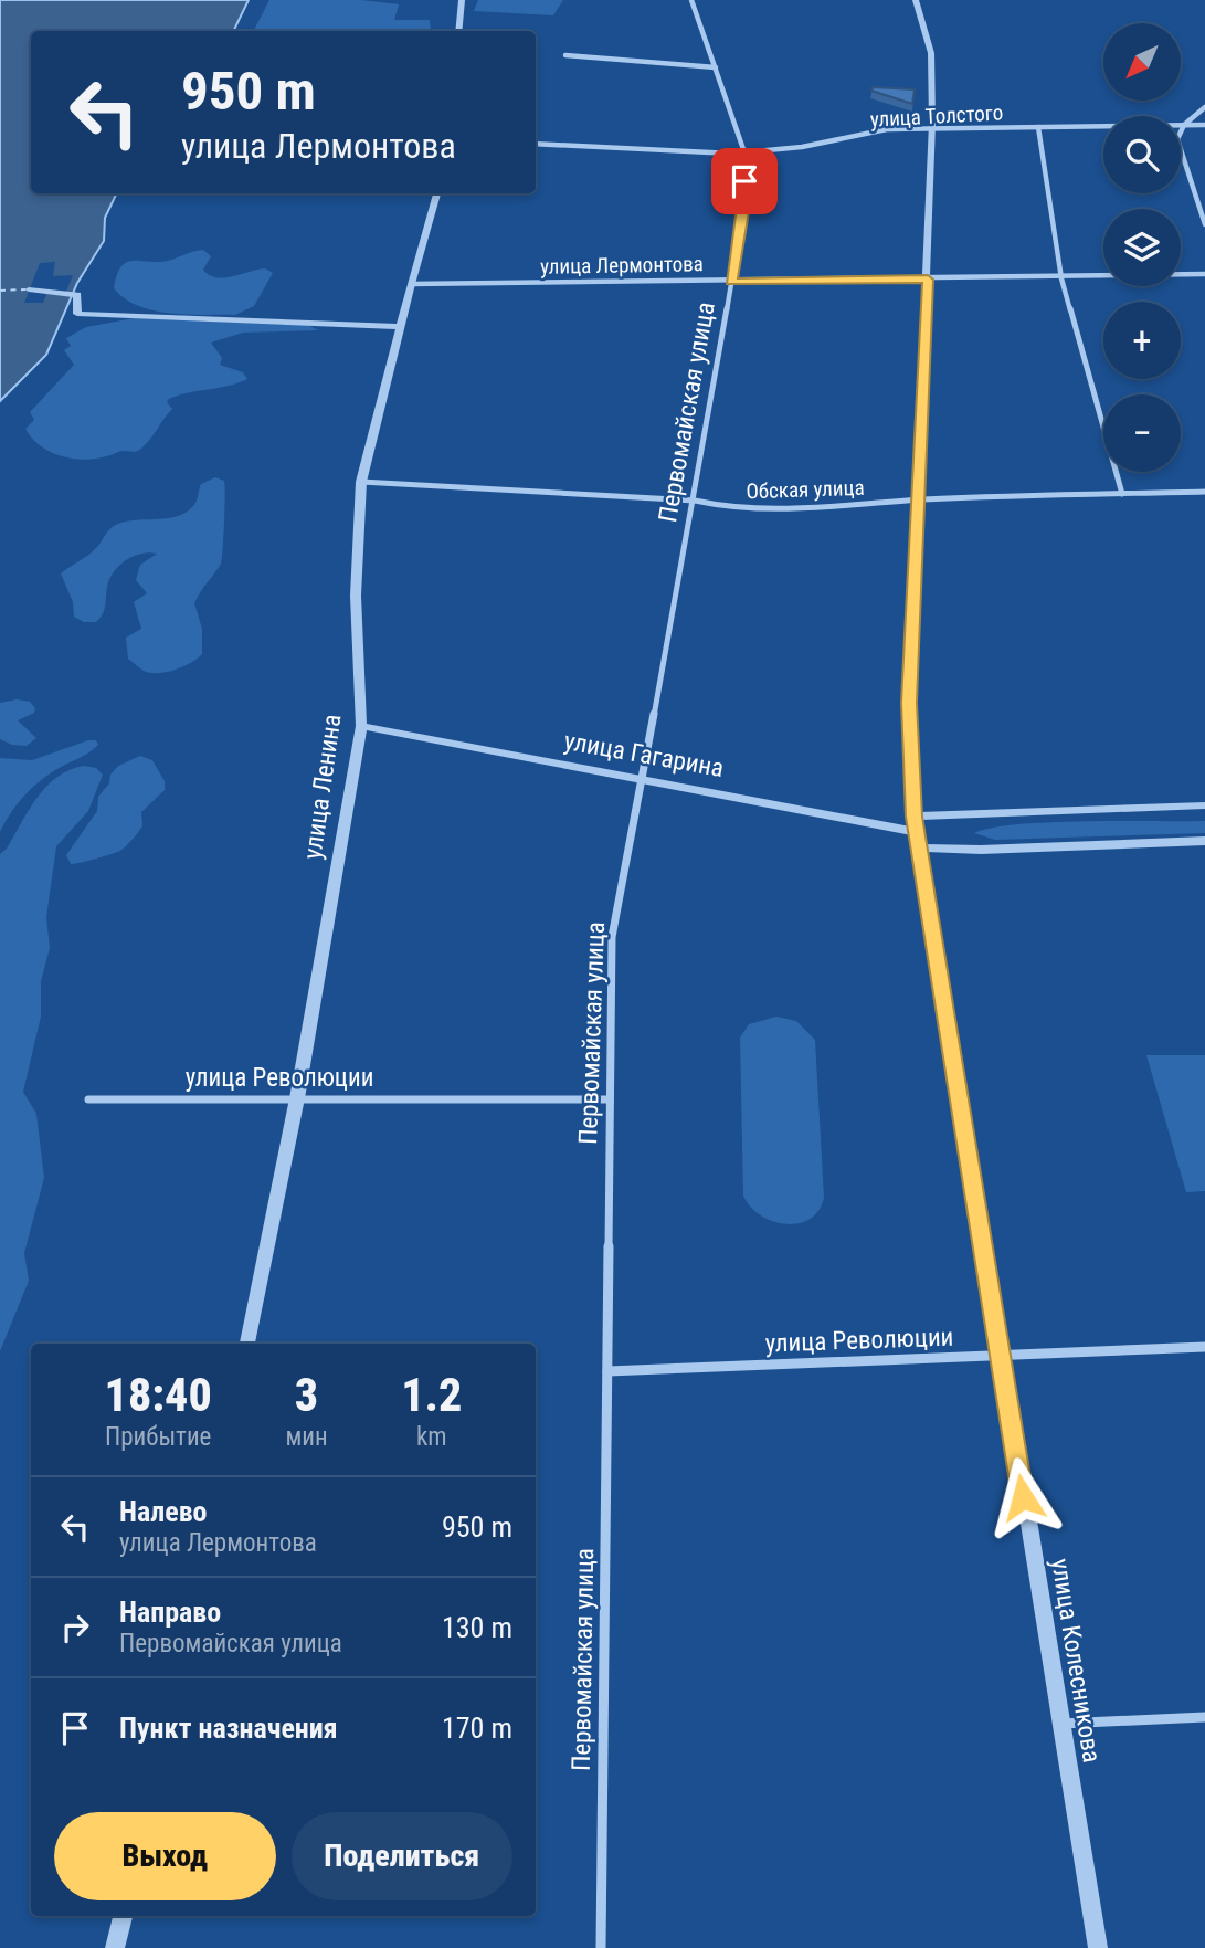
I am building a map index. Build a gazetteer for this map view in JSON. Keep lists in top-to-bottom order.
{
  "streets": {
    "street": [
      "улица Толстого",
      "улица Лермонтова",
      "Первомайская улица",
      "Обская улица",
      "улица Гагарина",
      "улица Ленина",
      "улица Революции",
      "улица Колесникова"
    ]
  },
  "crossings": [
    ["улица Толстого", "Первомайская улица"],
    ["улица Толстого", "улица Колесникова"],
    ["улица Лермонтова", "Первомайская улица"],
    ["улица Лермонтова", "улица Ленина"],
    ["улица Лермонтова", "улица Колесникова"],
    ["Первомайская улица", "Обская улица"],
    ["Первомайская улица", "улица Гагарина"],
    ["Первомайская улица", "улица Революции"],
    ["Обская улица", "улица Ленина"],
    ["Обская улица", "улица Колесникова"],
    ["улица Гагарина", "улица Ленина"],
    ["улица Гагарина", "улица Колесникова"],
    ["улица Ленина", "улица Революции"],
    ["улица Революции", "улица Колесникова"]
  ],
  "north": "bottom left",
  "page": {
    "map_buttons": ["+", "−"],
    "turn": ["950 m", "улица Лермонтова"],
    "eta": [
      "18:40",
      "Прибытие",
      "3",
      "мин",
      "1.2",
      "km"
    ],
    "list": [
      {
        "name": "Налево",
        "note": "улица Лермонтова",
        "value": "950 m"
      },
      {
        "name": "Направо",
        "note": "Первомайская улица",
        "value": "130 m"
      },
      {
        "name": "Пункт назначения",
        "value": "170 m"
      }
    ],
    "buttons": ["Выход", "Поделиться"]
  }
}
